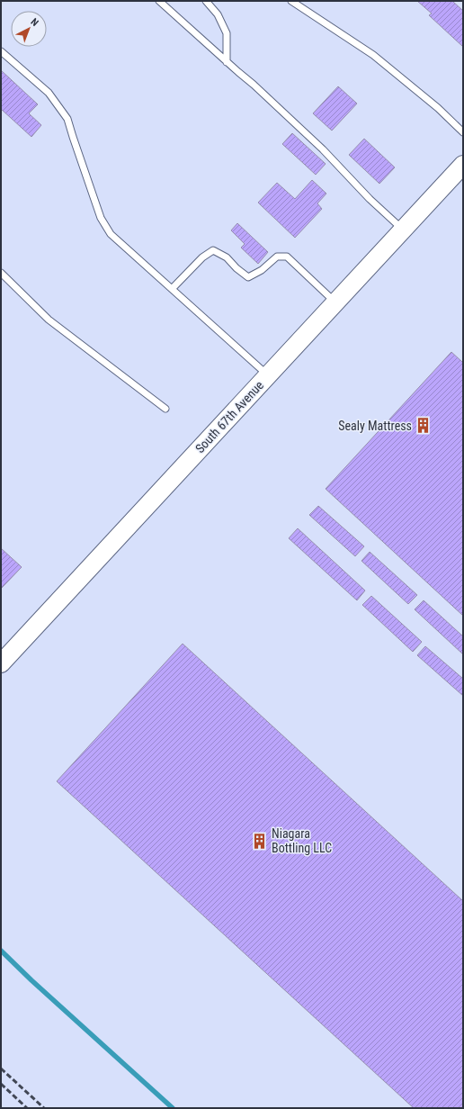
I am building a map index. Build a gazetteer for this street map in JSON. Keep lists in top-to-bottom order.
{
  "streets": {
    "main road": ["South 67th Avenue"]
  },
  "places": {
    "building": ["Sealy Mattress", "Niagara Bottling LLC"]
  },
  "north": "top right"
}
